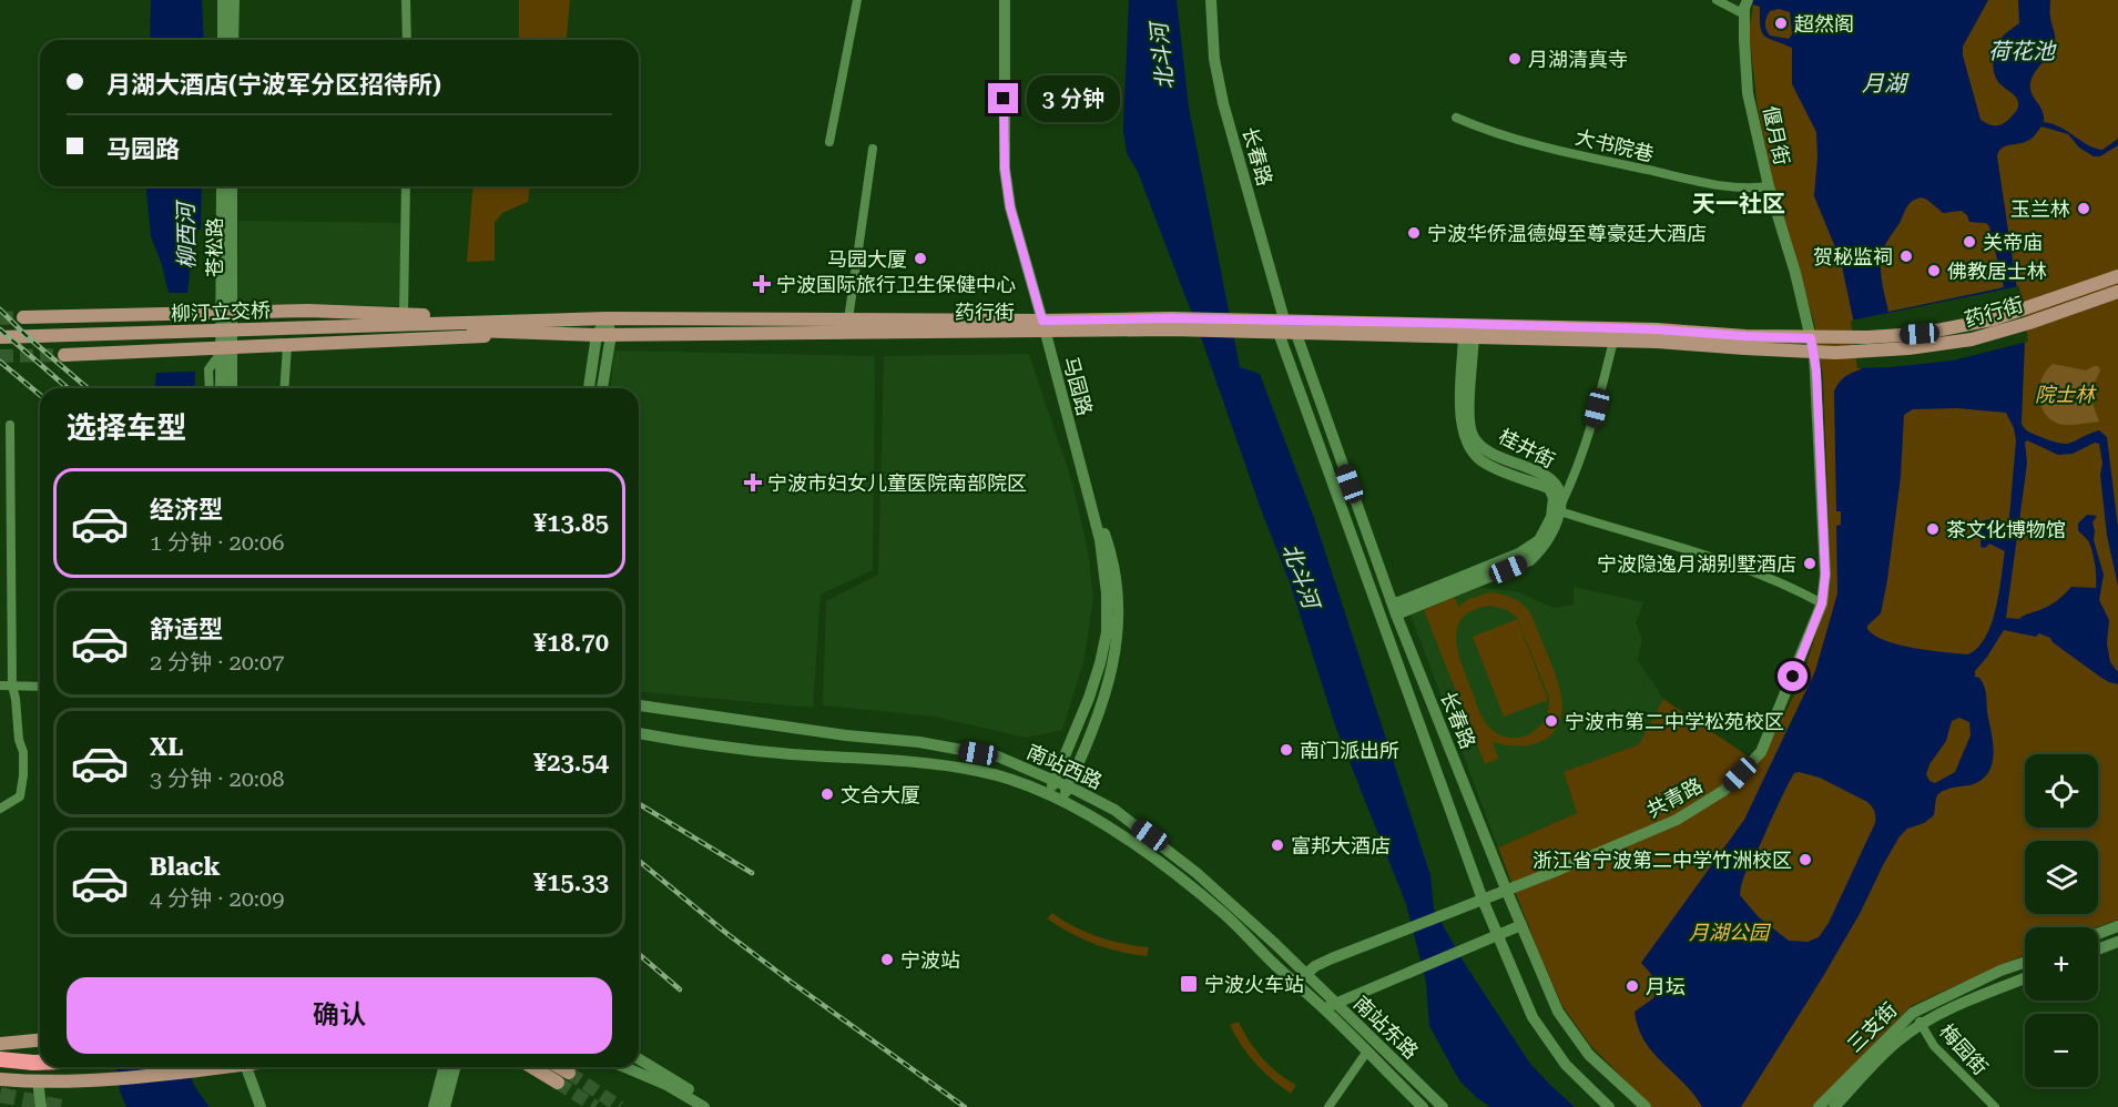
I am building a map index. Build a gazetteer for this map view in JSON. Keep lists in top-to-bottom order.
{
  "streets": {
    "main road": [
      "偃月街",
      "长春路",
      "苍松路",
      "柳汀立交桥",
      "药行街",
      "马园路",
      "桂井街",
      "南站西路",
      "共青路",
      "南站东路",
      "三支街"
    ],
    "street": ["大书院巷", "梅园街"]
  },
  "crossings": [
    ["偃月街", "大书院巷"],
    ["偃月街", "药行街"],
    ["偃月街", "共青路"],
    ["长春路", "药行街"],
    ["长春路", "桂井街"],
    ["长春路", "共青路"],
    ["柳汀立交桥", "药行街"],
    ["药行街", "马园路"],
    ["药行街", "桂井街"],
    ["药行街", "共青路"],
    ["马园路", "南站西路"],
    ["南站西路", "共青路"],
    ["南站西路", "南站东路"],
    ["共青路", "南站东路"],
    ["三支街", "梅园街"]
  ],
  "districts": ["天一社区"],
  "water": [
    "荷花池",
    "北斗河",
    "月湖",
    "柳西河"
  ],
  "parks": ["院士林", "月湖公园"],
  "places": {
    "other": [
      "超然阁",
      "月湖清真寺",
      "玉兰林",
      "宁波华侨温德姆至尊豪廷大酒店",
      "关帝庙",
      "贺秘监祠",
      "马园大厦",
      "佛教居士林",
      "茶文化博物馆",
      "宁波隐逸月湖别墅酒店",
      "宁波市第二中学松苑校区",
      "南门派出所",
      "文合大厦",
      "富邦大酒店",
      "浙江省宁波第二中学竹洲校区",
      "宁波站",
      "月坛"
    ],
    "health": ["宁波国际旅行卫生保健中心", "宁波市妇女儿童医院南部院区"],
    "transit": ["宁波火车站"]
  },
  "page": {
    "banner": ["月湖大酒店(宁波军分区招待所)", "马园路"],
    "bubble": "3 分钟",
    "heading": "选择车型",
    "list": [
      {
        "name": "经济型",
        "note": "1 分钟 · 20:06",
        "value": "¥13.85"
      },
      {
        "name": "舒适型",
        "note": "2 分钟 · 20:07",
        "value": "¥18.70"
      },
      {
        "name": "XL",
        "note": "3 分钟 · 20:08",
        "value": "¥23.54"
      },
      {
        "name": "Black",
        "note": "4 分钟 · 20:09",
        "value": "¥15.33"
      }
    ],
    "map_buttons": ["+", "−"],
    "buttons": "确认"
  }
}
